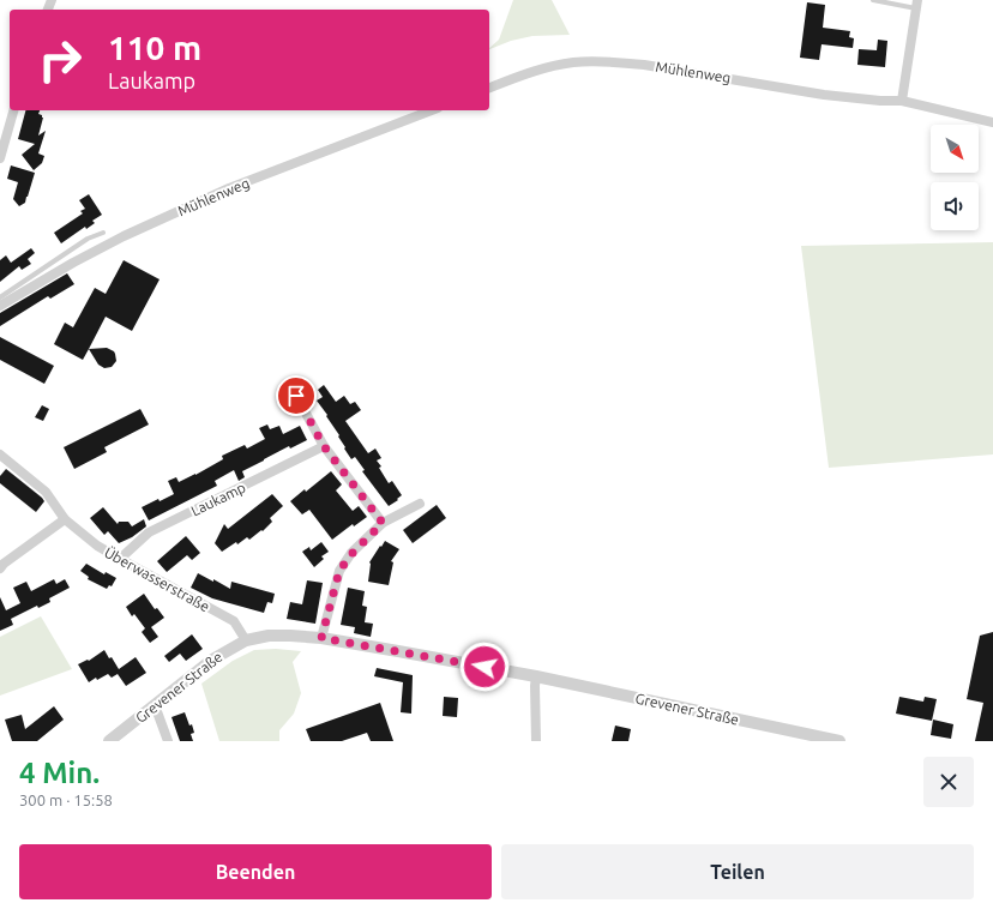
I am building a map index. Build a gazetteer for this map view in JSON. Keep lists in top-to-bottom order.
{
  "streets": {
    "street": [
      "Mühlenweg",
      "Laukamp",
      "Überwasserstraße",
      "Grevener Straße"
    ]
  },
  "crossings": [
    ["Laukamp", "Überwasserstraße"],
    ["Überwasserstraße", "Grevener Straße"]
  ],
  "north": "bottom right",
  "page": {
    "turn": ["110 m", "Laukamp"],
    "heading": ["4 Min.", "300 m · 15:58"],
    "buttons": ["Beenden", "Teilen"]
  }
}
